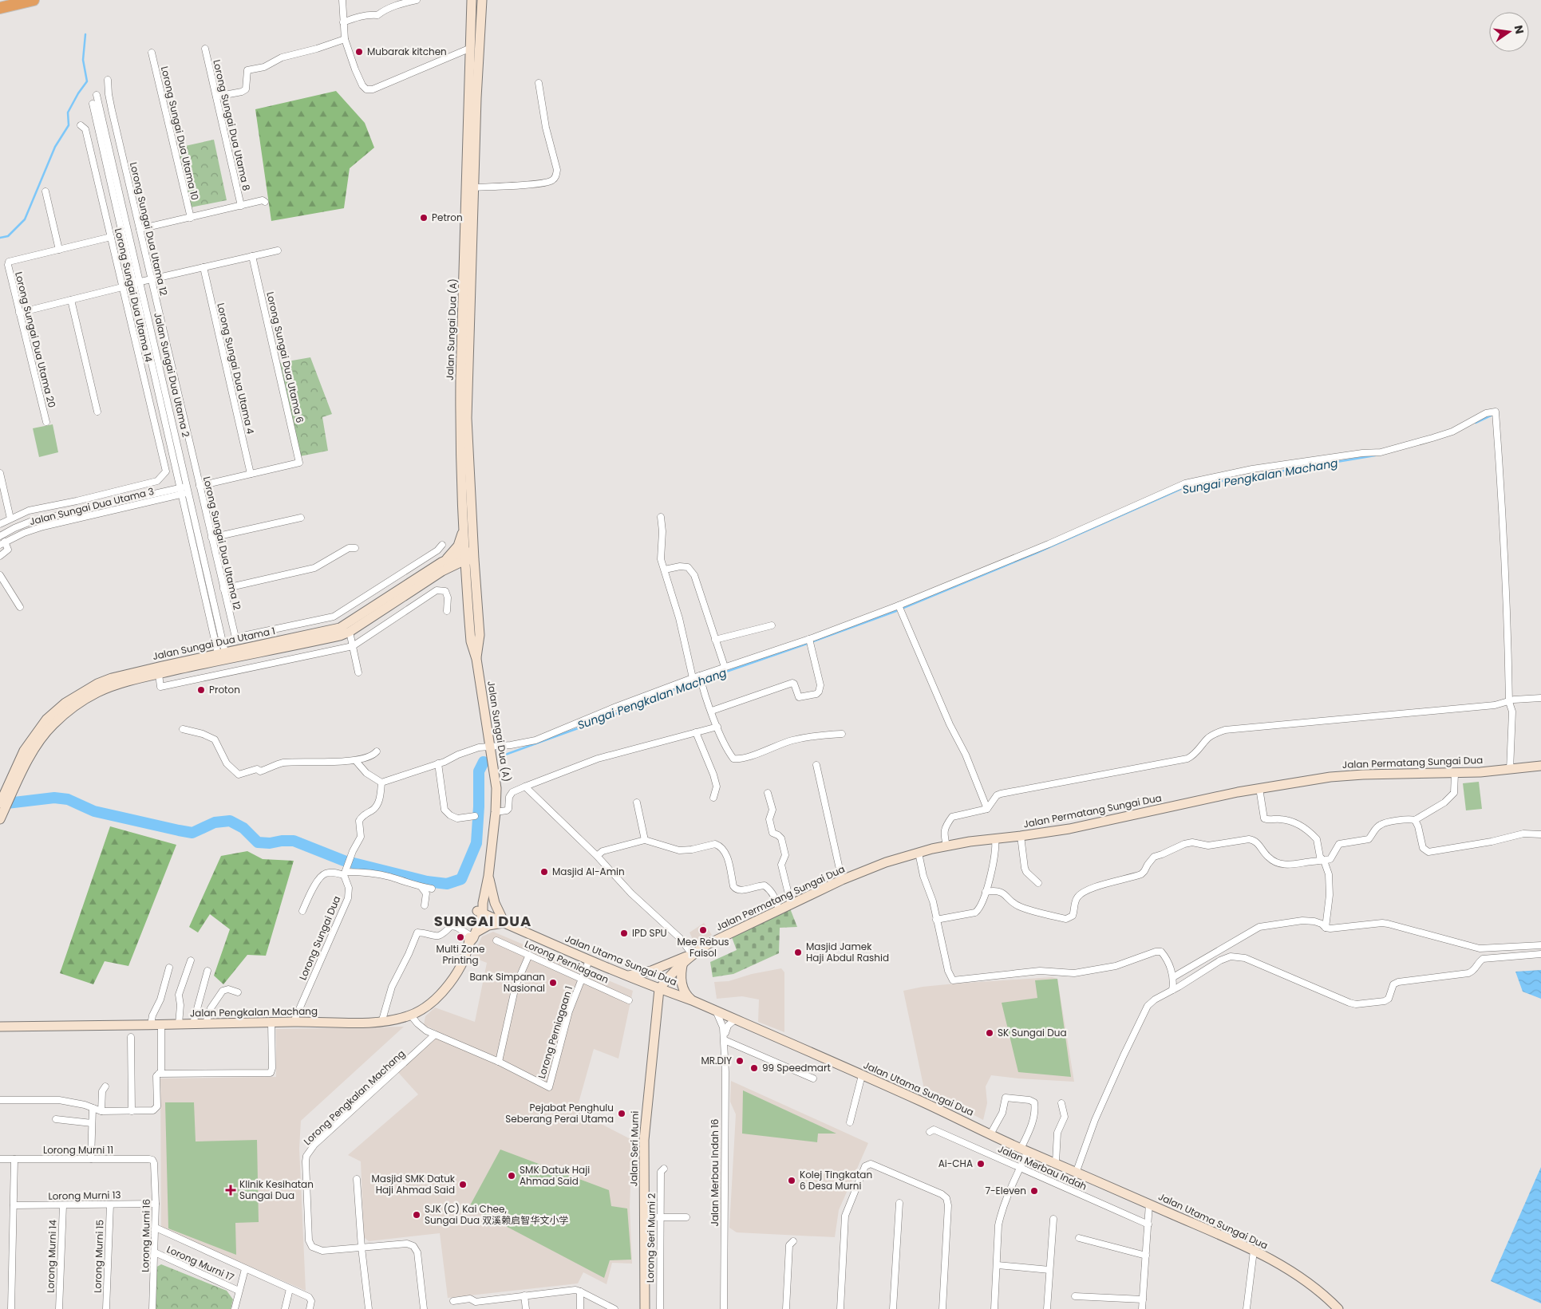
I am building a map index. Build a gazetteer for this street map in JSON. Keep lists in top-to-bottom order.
{
  "streets": {
    "main road": [
      "Jalan Sungai Dua (A)",
      "Jalan Sungai Dua Utama 1",
      "Jalan Permatang Sungai Dua",
      "Jalan Utama Sungai Dua",
      "Jalan Pengkalan Machang",
      "Jalan Seri Murni"
    ],
    "street": [
      "Lorong Sungai Dua Utama 8",
      "Lorong Sungai Dua Utama 10",
      "Lorong Sungai Dua Utama 12",
      "Lorong Sungai Dua Utama 14",
      "Lorong Sungai Dua Utama 20",
      "Lorong Sungai Dua Utama 6",
      "Lorong Sungai Dua Utama 4",
      "Jalan Sungai Dua Utama 2",
      "Jalan Sungai Dua Utama 3",
      "Lorong Sungai Dua",
      "Lorong Perniagaan",
      "Lorong Perniagaan 1",
      "Lorong Pengkalan Machang",
      "Lorong Murni 11",
      "Jalan Merbau Indah",
      "Jalan Merbau Indah 16",
      "Lorong Murni 13",
      "Lorong Murni 16",
      "Lorong Seri Murni 2",
      "Lorong Murni 14",
      "Lorong Murni 15",
      "Lorong Murni 17"
    ]
  },
  "crossings": [
    ["Jalan Sungai Dua (A)", "Jalan Sungai Dua Utama 1"],
    ["Jalan Sungai Dua (A)", "Jalan Utama Sungai Dua"],
    ["Jalan Sungai Dua (A)", "Jalan Pengkalan Machang"],
    ["Lorong Sungai Dua Utama 6", "Lorong Sungai Dua Utama 4"],
    ["Jalan Sungai Dua Utama 2", "Jalan Sungai Dua Utama 3"],
    ["Jalan Sungai Dua Utama 2", "Jalan Sungai Dua Utama 1"],
    ["Jalan Permatang Sungai Dua", "Jalan Utama Sungai Dua"],
    ["Jalan Permatang Sungai Dua", "Jalan Seri Murni"],
    ["Lorong Sungai Dua", "Jalan Pengkalan Machang"],
    ["Jalan Utama Sungai Dua", "Jalan Pengkalan Machang"],
    ["Jalan Utama Sungai Dua", "Lorong Perniagaan 1"],
    ["Jalan Utama Sungai Dua", "Jalan Seri Murni"],
    ["Jalan Utama Sungai Dua", "Jalan Merbau Indah 16"],
    ["Lorong Perniagaan", "Lorong Perniagaan 1"],
    ["Lorong Murni 11", "Lorong Murni 16"],
    ["Lorong Murni 13", "Lorong Murni 16"],
    ["Lorong Murni 13", "Lorong Murni 14"],
    ["Lorong Murni 13", "Lorong Murni 15"],
    ["Lorong Murni 16", "Lorong Murni 17"]
  ],
  "districts": ["SUNGAI DUA"],
  "water": ["Sungai Pengkalan Machang"],
  "places": {
    "other": [
      "Mubarak kitchen",
      "Petron",
      "Proton",
      "Masjid Al-Amin",
      "Mee Rebus Faisol",
      "IPD SPU",
      "Multi Zone Printing",
      "Masjid Jamek Haji Abdul Rashid",
      "Bank Simpanan Nasional",
      "SK Sungai Dua",
      "MR.DIY",
      "99 Speedmart",
      "Pejabat Penghulu Seberang Perai Utama",
      "Ai-CHA",
      "SMK Datuk Haji Ahmad Said",
      "Kolej Tingkatan 6 Desa Murni",
      "Masjid SMK Datuk Haji Ahmad Said",
      "7-Eleven",
      "SJK (C) Kai Chee, Sungai Dua 双溪赖启智华文小学"
    ],
    "health": ["Klinik Kesihatan Sungai Dua"]
  },
  "north": "right"
}
